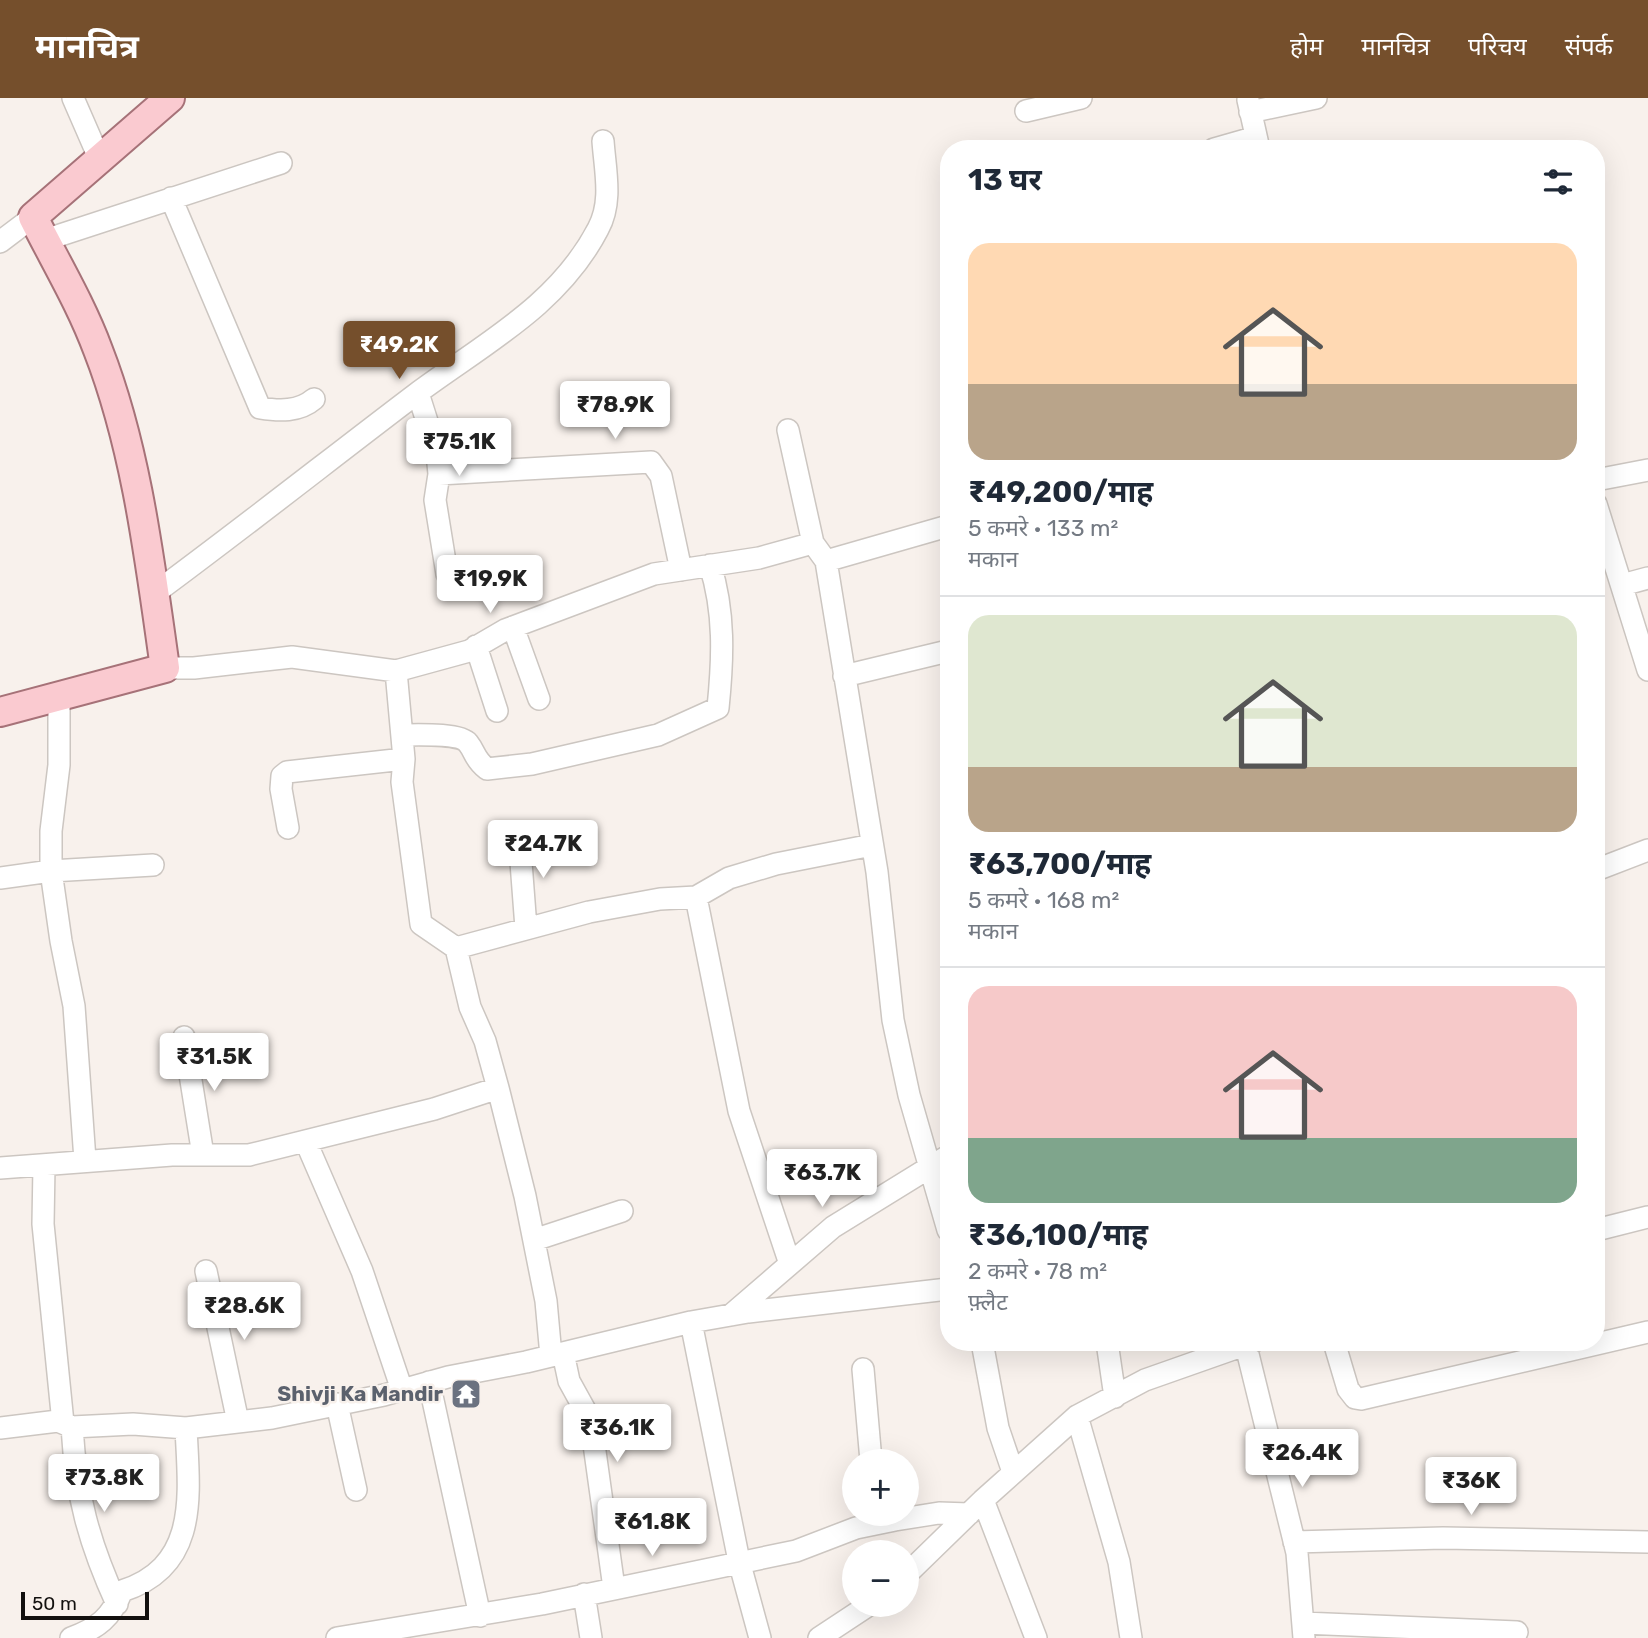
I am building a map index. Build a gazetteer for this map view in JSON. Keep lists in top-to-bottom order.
{
  "places": {
    "temple": ["Shivji Ka Mandir"]
  },
  "scale_bar": "50 m",
  "page": {
    "header": "मानचित्र",
    "nav": [
      "होम",
      "मानचित्र",
      "परिचय",
      "संपर्क"
    ],
    "heading": "13 घर",
    "list": [
      {
        "name": "₹49,200/माह",
        "note": "5 कमरे · 133 m² · मकान"
      },
      {
        "name": "₹63,700/माह",
        "note": "5 कमरे · 168 m² · मकान"
      },
      {
        "name": "₹36,100/माह",
        "note": "2 कमरे · 78 m² · फ़्लैट"
      }
    ],
    "price": [
      "₹49.2K",
      "₹78.9K",
      "₹75.1K",
      "₹19.9K",
      "₹24.7K",
      "₹31.5K",
      "₹63.7K",
      "₹28.6K",
      "₹36.1K",
      "₹26.4K",
      "₹73.8K",
      "₹36K",
      "₹61.8K"
    ],
    "map_buttons": ["+", "−"],
    "scale": "50 m"
  }
}
